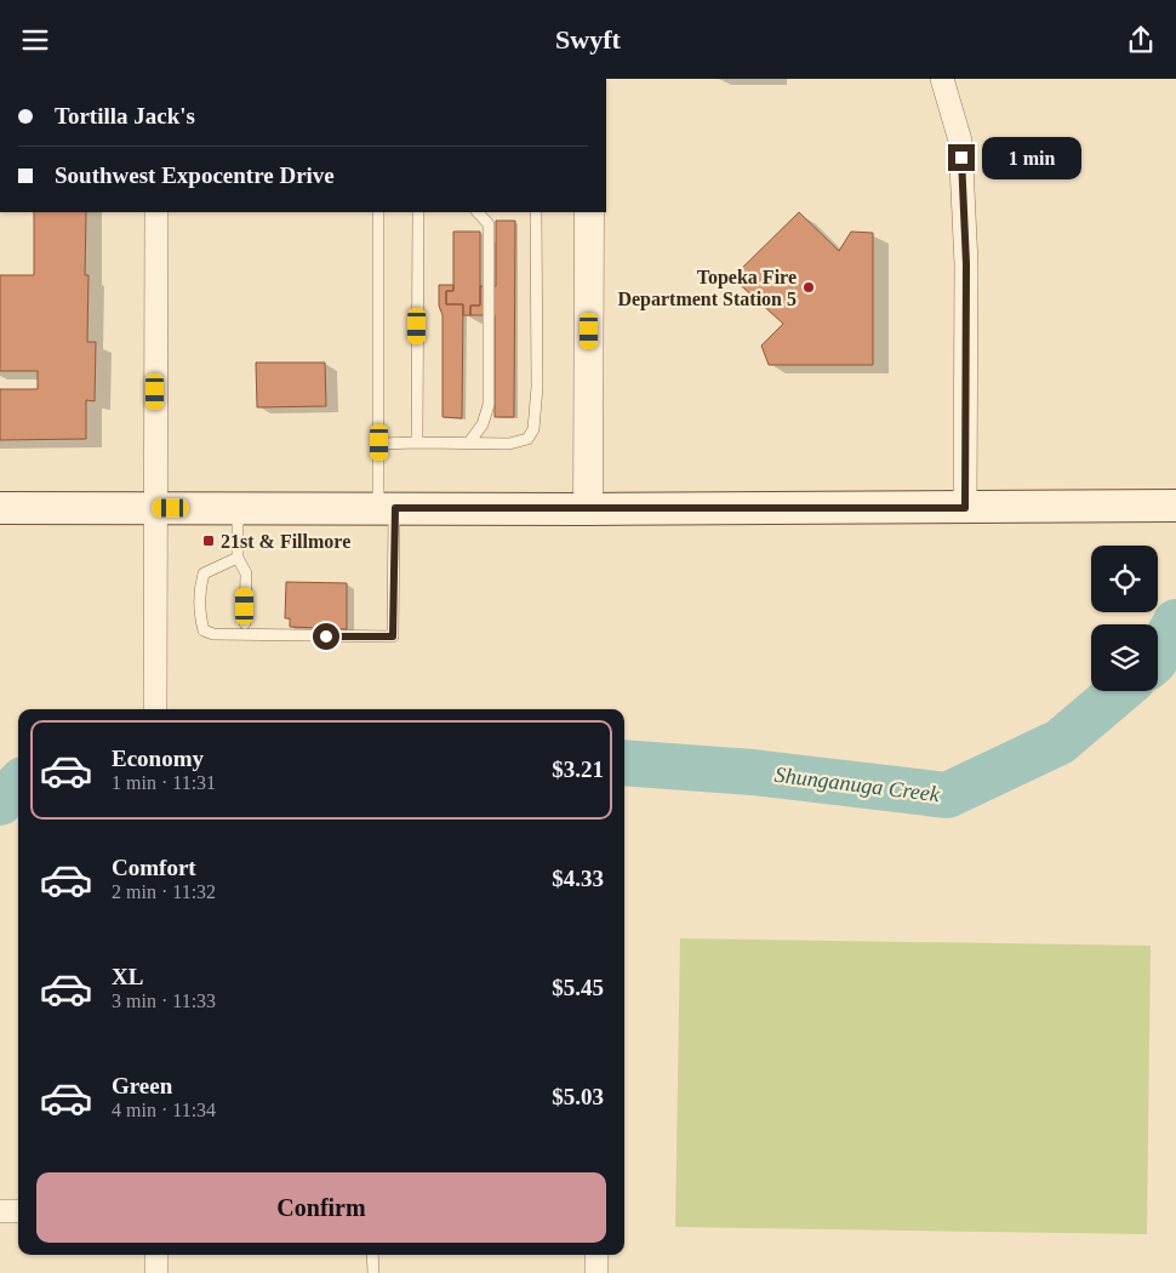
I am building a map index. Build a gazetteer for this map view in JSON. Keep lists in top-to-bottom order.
{
  "water": ["Shunganuga Creek"],
  "places": {
    "other": ["Topeka Fire Department Station 5"],
    "transit": ["21st & Fillmore"]
  },
  "page": {
    "header": "Swyft",
    "banner": ["Tortilla Jack's", "Southwest Expocentre Drive"],
    "bubble": "1 min",
    "list": [
      {
        "name": "Economy",
        "note": "1 min · 11:31",
        "value": "$3.21"
      },
      {
        "name": "Comfort",
        "note": "2 min · 11:32",
        "value": "$4.33"
      },
      {
        "name": "XL",
        "note": "3 min · 11:33",
        "value": "$5.45"
      },
      {
        "name": "Green",
        "note": "4 min · 11:34",
        "value": "$5.03"
      }
    ],
    "buttons": "Confirm"
  }
}
